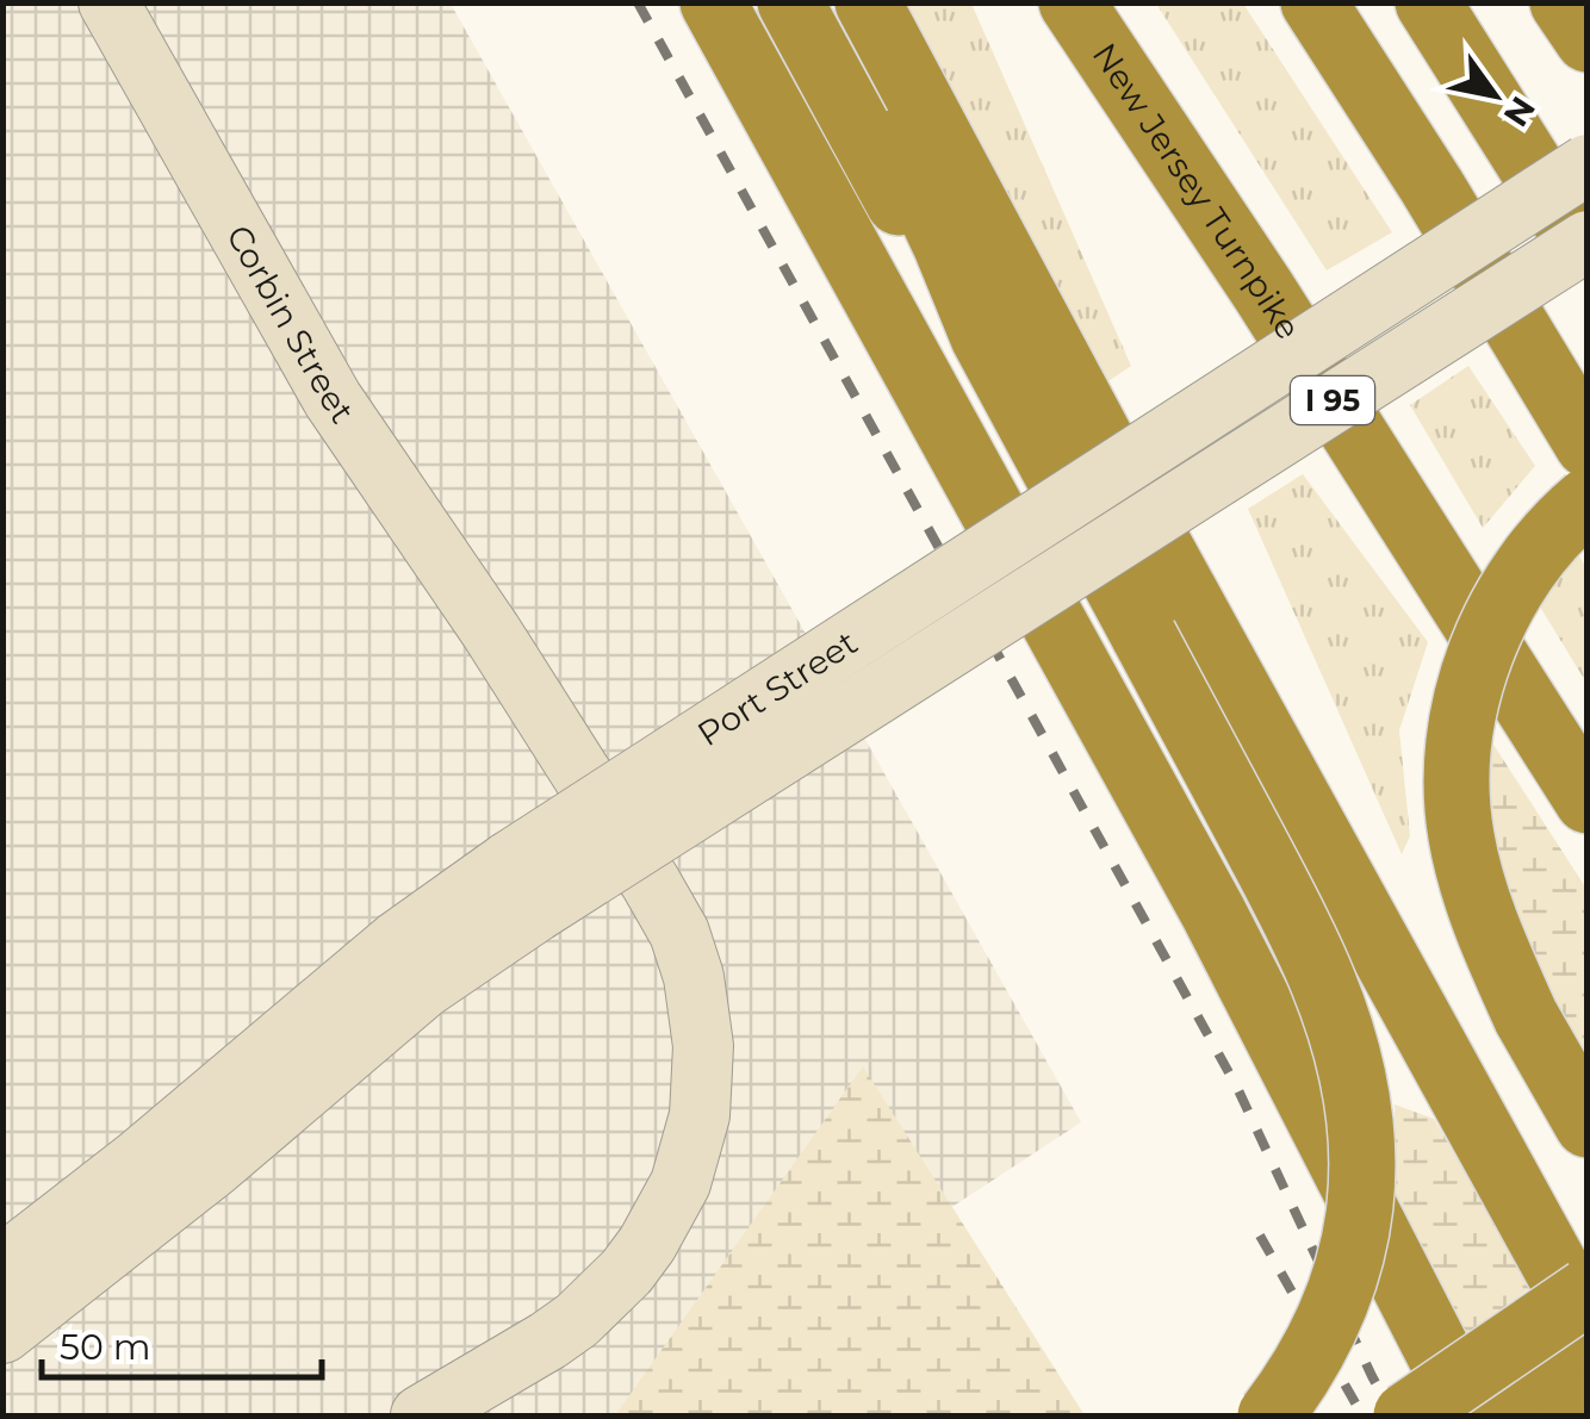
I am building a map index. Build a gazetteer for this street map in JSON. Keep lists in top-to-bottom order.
{
  "streets": {
    "highway": ["New Jersey Turnpike", "I 95"],
    "main road": ["Corbin Street", "Port Street"]
  },
  "scale_bar": "50 m",
  "north": "bottom right"
}
